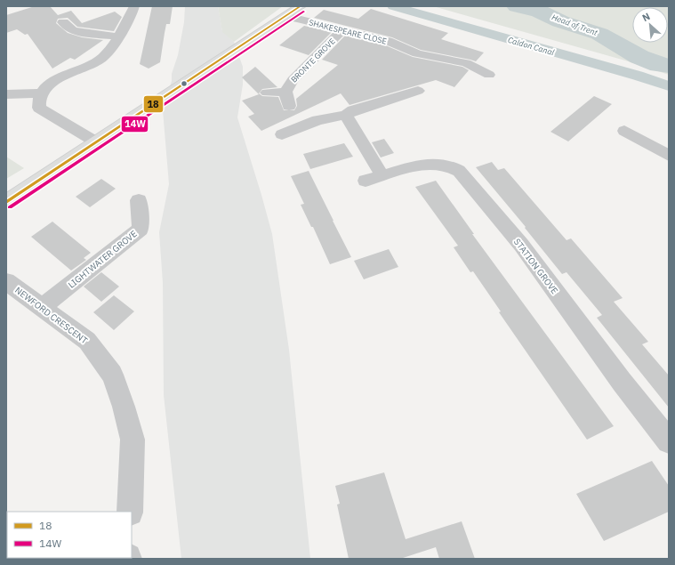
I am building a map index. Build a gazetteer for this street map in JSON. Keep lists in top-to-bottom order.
{
  "streets": {
    "street": [
      "SHAKESPEARE CLOSE",
      "BRONTE GROVE",
      "LIGHTWATER GROVE",
      "STATION GROVE",
      "NEWFORD CRESCENT"
    ]
  },
  "crossings": [
    ["SHAKESPEARE CLOSE", "BRONTE GROVE"],
    ["LIGHTWATER GROVE", "NEWFORD CRESCENT"]
  ],
  "water": ["Head of Trent", "Caldon Canal"],
  "lines": ["transit line 18", "transit line 14W"],
  "legend": ["18", "14W"],
  "north": "top left"
}
